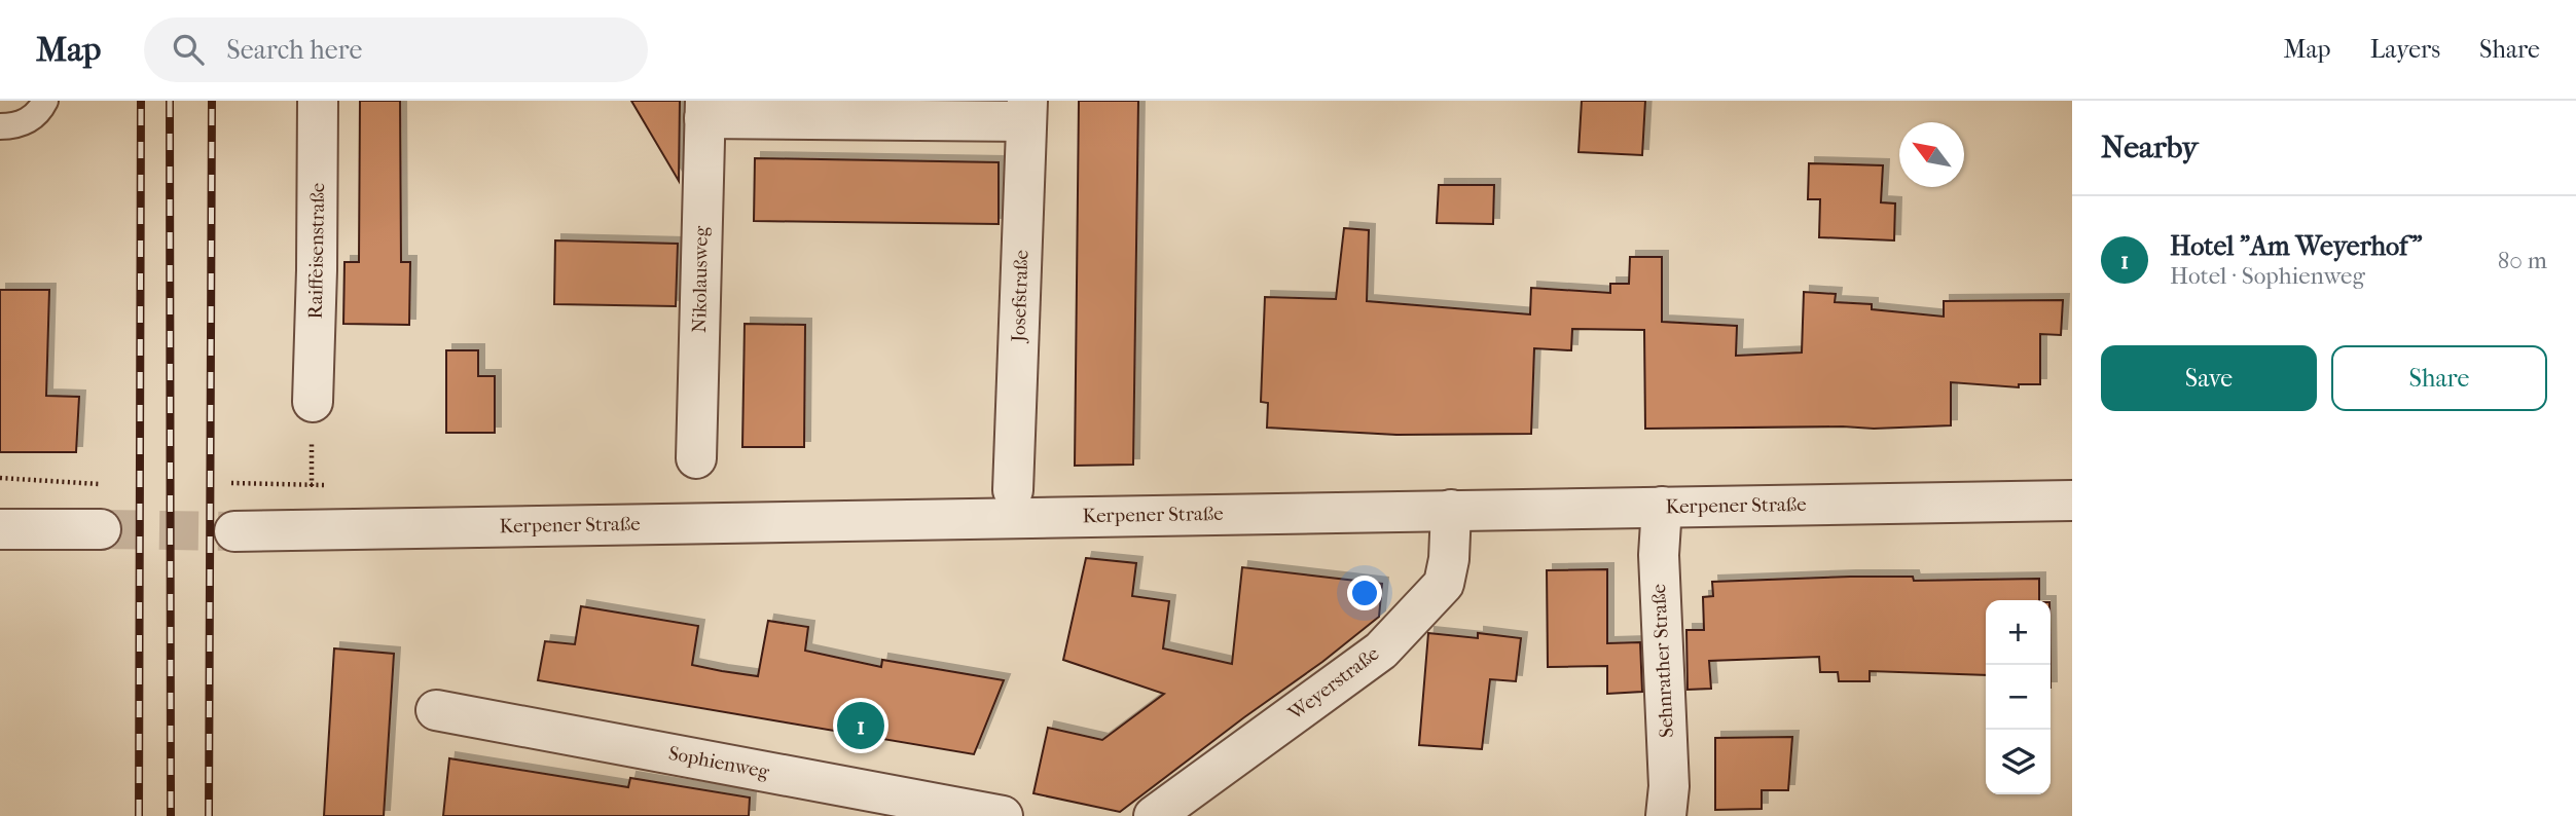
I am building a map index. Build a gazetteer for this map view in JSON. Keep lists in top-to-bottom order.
{
  "streets": {
    "street": [
      "Raiffeisenstraße",
      "Nikolausweg",
      "Josefstraße",
      "Kerpener Straße",
      "Sehnrather Straße",
      "Weyerstraße",
      "Sophienweg"
    ]
  },
  "crossings": [
    ["Kerpener Straße", "Sehnrather Straße"],
    ["Kerpener Straße", "Weyerstraße"]
  ],
  "north": "top left",
  "page": {
    "header": "Map",
    "search": "Search here",
    "nav": ["Map", "Layers", "Share"],
    "heading": "Nearby",
    "list": [
      {
        "mark": "1",
        "name": "Hotel \"Am Weyerhof\"",
        "note": "Hotel · Sophienweg",
        "value": "80 m"
      }
    ],
    "buttons": ["Save", "Share"],
    "map_buttons": ["+", "−"],
    "pins": "1"
  }
}
